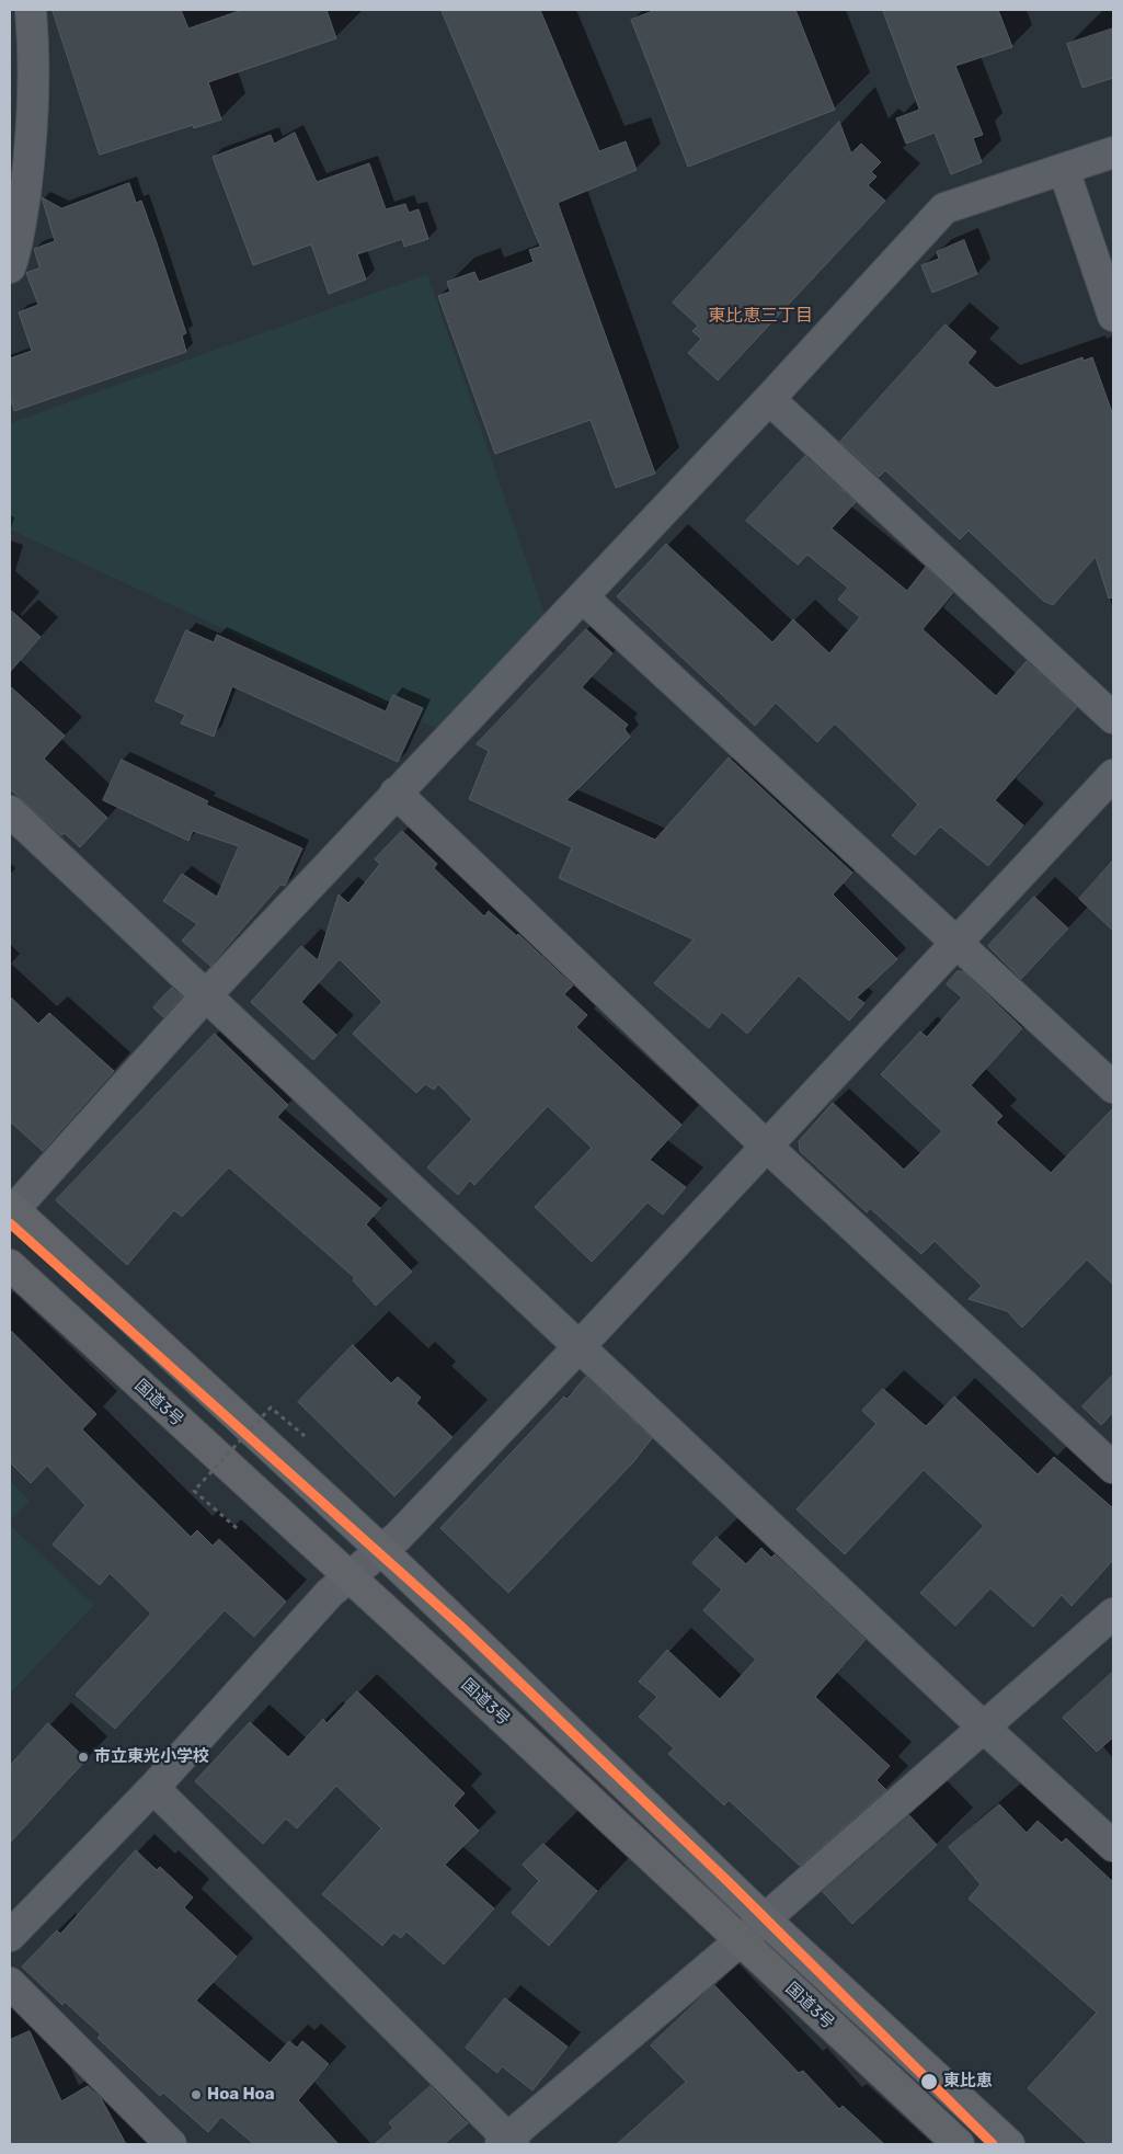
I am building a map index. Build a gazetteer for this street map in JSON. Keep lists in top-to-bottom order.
{
  "streets": {
    "highway": ["国道3号"]
  },
  "districts": ["東比恵三丁目"],
  "places": ["市立東光小学校", "東比恵", "Hoa Hoa"]
}
